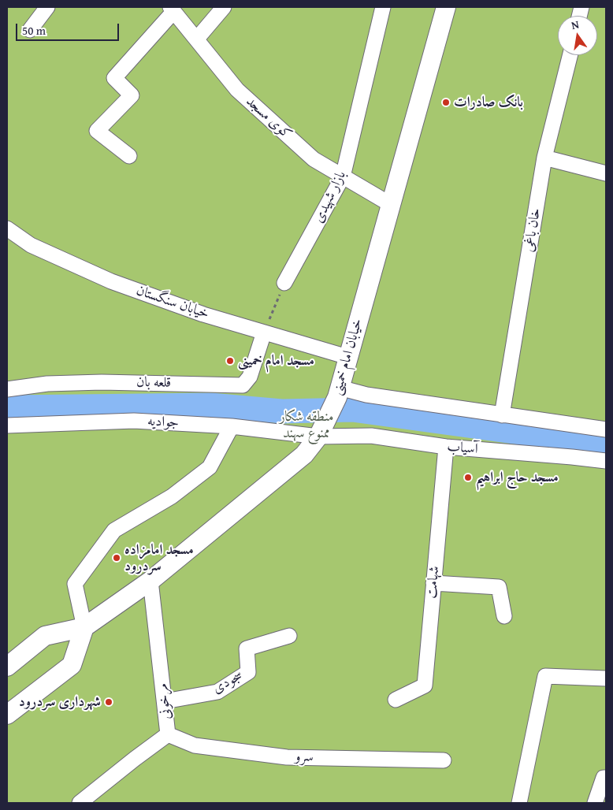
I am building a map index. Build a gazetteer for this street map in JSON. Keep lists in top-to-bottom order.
{
  "streets": {
    "main road": ["خیابان امام خمینی"],
    "street": [
      "کوی مسجد",
      "بازار شهیدی",
      "خان باغی",
      "خیابان سنگستان",
      "قلعه بان",
      "جوادیه",
      "آسیاب",
      "شهامت",
      "سجودی",
      "مرخونی",
      "سرو"
    ]
  },
  "crossings": [
    ["کوی مسجد", "بازار شهیدی"],
    ["کوی مسجد", "خیابان امام خمینی"],
    ["خیابان سنگستان", "خیابان امام خمینی"],
    ["خیابان سنگستان", "قلعه بان"],
    ["خیابان امام خمینی", "جوادیه"],
    ["خیابان امام خمینی", "آسیاب"],
    ["خیابان امام خمینی", "مرخونی"],
    ["جوادیه", "آسیاب"],
    ["آسیاب", "شهامت"],
    ["سجودی", "مرخونی"],
    ["مرخونی", "سرو"]
  ],
  "parks": ["منطقه شکار ممنوع سهند"],
  "places": [
    "بانک صادرات",
    "مسجد امام خمینی",
    "مسجد حاج ابراهیم",
    "مسجد امامزاده سردرود",
    "شهرداری سردرود"
  ],
  "scale_bar": "50 m",
  "north": "top"
}
